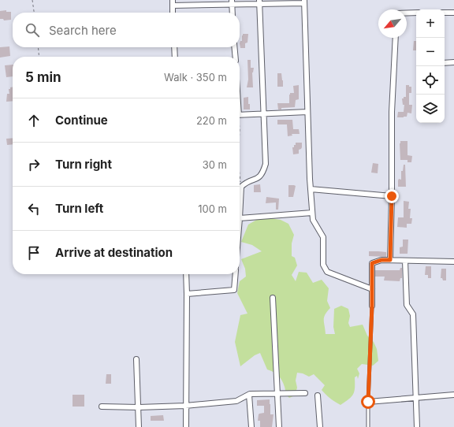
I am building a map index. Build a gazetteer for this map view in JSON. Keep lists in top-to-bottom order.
{
  "north": "bottom left",
  "page": {
    "map_buttons": ["+", "−"],
    "search": "Search here",
    "heading": ["5 min", "Walk · 350 m"],
    "list": [
      ["Continue", "220 m"],
      ["Turn right", "30 m"],
      ["Turn left", "100 m"],
      "Arrive at destination"
    ]
  }
}
